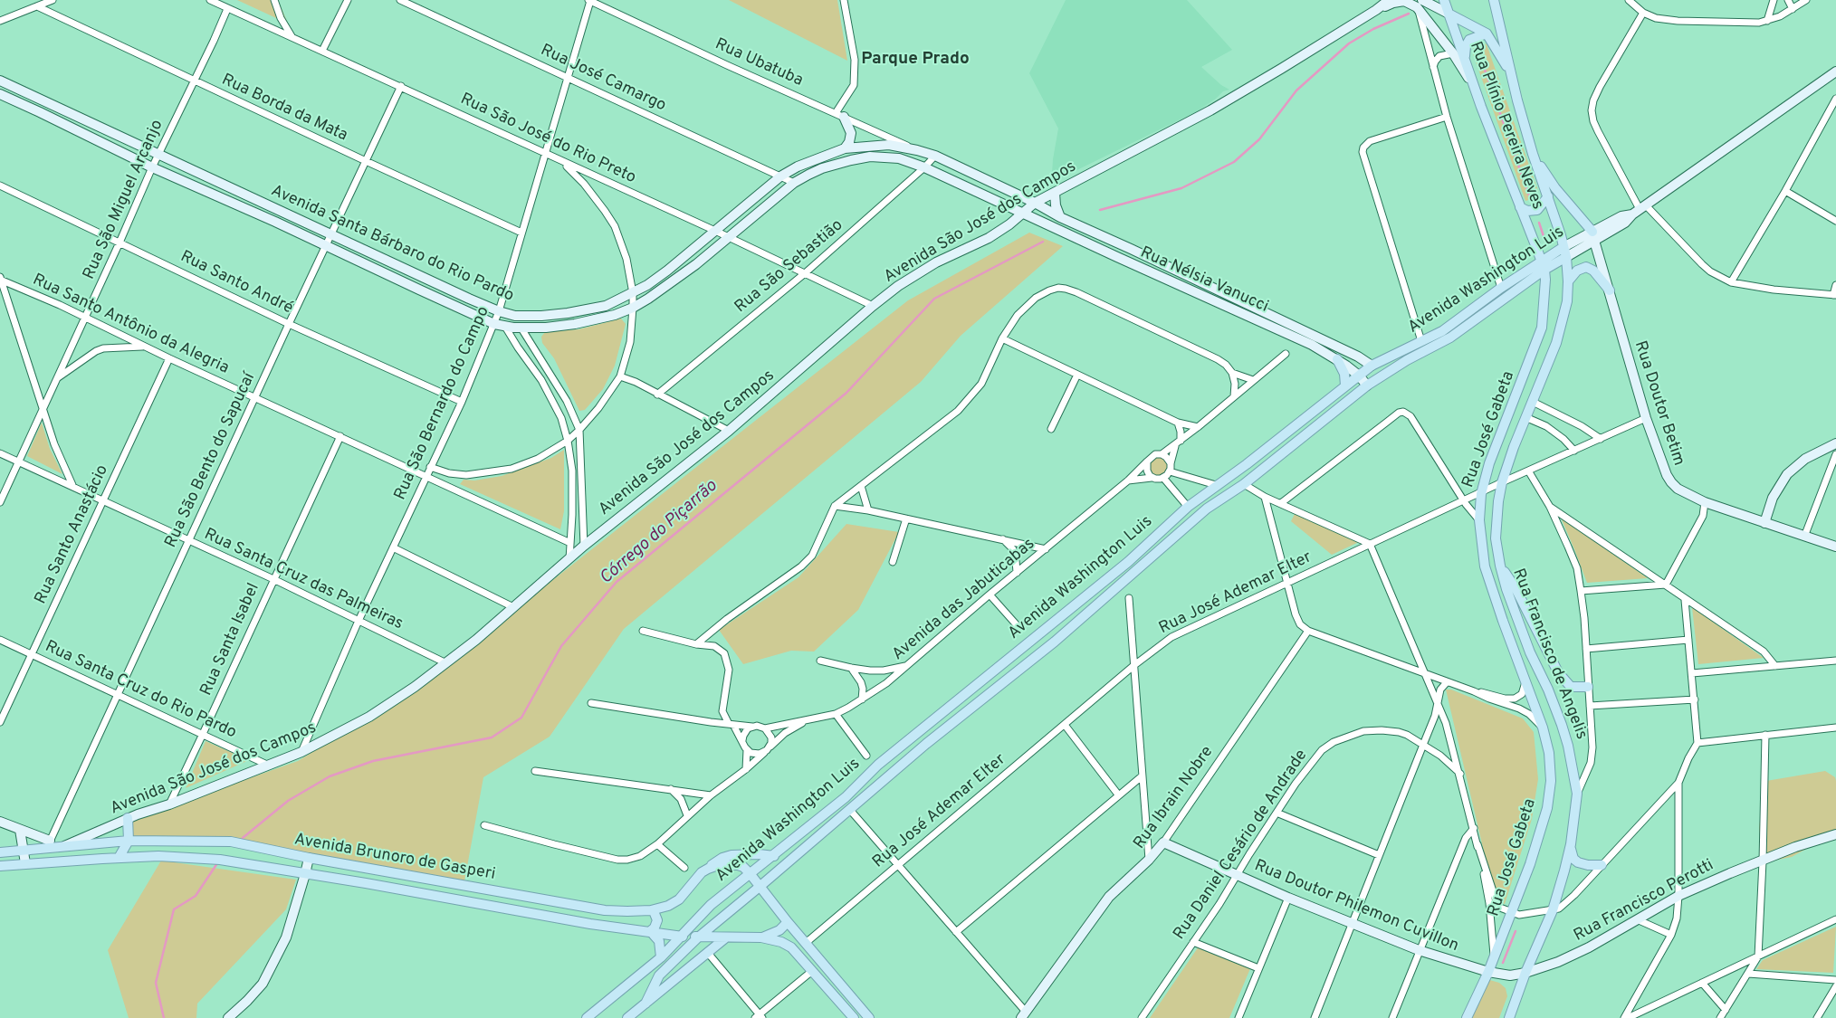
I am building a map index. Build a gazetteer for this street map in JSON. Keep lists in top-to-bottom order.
{
  "streets": {
    "main road": [
      "Rua Plínio Pereira Neves",
      "Avenida São José dos Campos",
      "Avenida Santa Bárbaro do Rio Pardo",
      "Rua Nélsia Vanucci",
      "Avenida Washington Luis",
      "Rua Doutor Betim",
      "Rua José Gabeta",
      "Rua Francisco de Angelis",
      "Rua Ibrain Nobre",
      "Avenida Brunoro de Gasperi",
      "Rua Francisco Perotti",
      "Rua Doutor Philemon Cuvillon"
    ],
    "street": [
      "Rua Ubatuba",
      "Rua José Camargo",
      "Rua Borda da Mata",
      "Rua São José do Rio Preto",
      "Rua São Miguel Arcanjo",
      "Rua São Sebastião",
      "Rua Santo André",
      "Rua Santo Antônio da Alegria",
      "Rua São Bernardo do Campo",
      "Rua São Bento do Sapucaí",
      "Rua Santo Anastácio",
      "Rua Santa Cruz das Palmeiras",
      "Rua José Ademar Elter",
      "Avenida das Jabuticabas",
      "Rua Santa Isabel",
      "Rua Santa Cruz do Rio Pardo",
      "Rua Daniel Cesário de Andrade"
    ]
  },
  "crossings": [
    ["Rua Ubatuba", "Avenida Santa Bárbaro do Rio Pardo"],
    ["Rua Ubatuba", "Rua São Bernardo do Campo"],
    ["Rua José Camargo", "Avenida Santa Bárbaro do Rio Pardo"],
    ["Rua José Camargo", "Rua São Bernardo do Campo"],
    ["Rua Borda da Mata", "Rua São Miguel Arcanjo"],
    ["Rua Borda da Mata", "Rua São Bernardo do Campo"],
    ["Rua Borda da Mata", "Rua São Bento do Sapucaí"],
    ["Rua Plínio Pereira Neves", "Avenida São José dos Campos"],
    ["Rua Plínio Pereira Neves", "Avenida Washington Luis"],
    ["Rua Plínio Pereira Neves", "Rua José Gabeta"],
    ["Rua São José do Rio Preto", "Rua São Miguel Arcanjo"],
    ["Rua São José do Rio Preto", "Avenida São José dos Campos"],
    ["Rua São José do Rio Preto", "Avenida Santa Bárbaro do Rio Pardo"],
    ["Rua São José do Rio Preto", "Rua São Sebastião"],
    ["Rua São José do Rio Preto", "Rua São Bernardo do Campo"],
    ["Rua São José do Rio Preto", "Rua São Bento do Sapucaí"],
    ["Rua São Miguel Arcanjo", "Avenida Santa Bárbaro do Rio Pardo"],
    ["Rua São Miguel Arcanjo", "Rua Santo André"],
    ["Rua São Miguel Arcanjo", "Rua Santo Antônio da Alegria"],
    ["Rua São Miguel Arcanjo", "Rua Santa Cruz das Palmeiras"],
    ["Avenida São José dos Campos", "Avenida Santa Bárbaro do Rio Pardo"],
    ["Avenida São José dos Campos", "Rua Nélsia Vanucci"],
    ["Avenida São José dos Campos", "Rua São Bernardo do Campo"],
    ["Avenida São José dos Campos", "Rua São Bento do Sapucaí"],
    ["Avenida São José dos Campos", "Rua Santa Cruz das Palmeiras"],
    ["Avenida São José dos Campos", "Rua Santa Isabel"],
    ["Avenida São José dos Campos", "Rua Santa Cruz do Rio Pardo"],
    ["Avenida São José dos Campos", "Avenida Brunoro de Gasperi"],
    ["Avenida Santa Bárbaro do Rio Pardo", "Rua São Sebastião"],
    ["Avenida Santa Bárbaro do Rio Pardo", "Rua Nélsia Vanucci"],
    ["Avenida Santa Bárbaro do Rio Pardo", "Rua São Bernardo do Campo"],
    ["Avenida Santa Bárbaro do Rio Pardo", "Rua São Bento do Sapucaí"],
    ["Rua Nélsia Vanucci", "Avenida Washington Luis"],
    ["Avenida Washington Luis", "Rua Doutor Betim"],
    ["Avenida Washington Luis", "Rua José Gabeta"],
    ["Avenida Washington Luis", "Rua Francisco de Angelis"],
    ["Avenida Washington Luis", "Avenida Brunoro de Gasperi"],
    ["Rua Santo André", "Rua São Bernardo do Campo"],
    ["Rua Santo André", "Rua São Bento do Sapucaí"],
    ["Rua Santo Antônio da Alegria", "Rua São Bernardo do Campo"],
    ["Rua Santo Antônio da Alegria", "Rua São Bento do Sapucaí"],
    ["Rua Santo Antônio da Alegria", "Rua Santo Anastácio"],
    ["Rua Santo Antônio da Alegria", "Rua Santa Isabel"],
    ["Rua São Bernardo do Campo", "Rua Santa Cruz das Palmeiras"],
    ["Rua Doutor Betim", "Rua José Ademar Elter"],
    ["Rua José Gabeta", "Rua José Ademar Elter"],
    ["Rua José Gabeta", "Rua Doutor Philemon Cuvillon"],
    ["Rua São Bento do Sapucaí", "Rua Santa Cruz das Palmeiras"],
    ["Rua São Bento do Sapucaí", "Rua Santa Cruz do Rio Pardo"],
    ["Rua Santo Anastácio", "Rua Santa Cruz das Palmeiras"],
    ["Rua Santo Anastácio", "Rua Santa Cruz do Rio Pardo"],
    ["Rua Santa Cruz das Palmeiras", "Rua Santa Isabel"],
    ["Rua José Ademar Elter", "Rua Francisco de Angelis"],
    ["Rua Santa Isabel", "Rua Santa Cruz do Rio Pardo"],
    ["Rua Francisco de Angelis", "Rua Doutor Philemon Cuvillon"],
    ["Rua Ibrain Nobre", "Rua Doutor Philemon Cuvillon"],
    ["Rua Daniel Cesário de Andrade", "Rua Doutor Philemon Cuvillon"],
    ["Rua Francisco Perotti", "Rua Doutor Philemon Cuvillon"]
  ],
  "districts": ["Parque Prado"],
  "water": ["Córrego do Piçarrão"]
}
